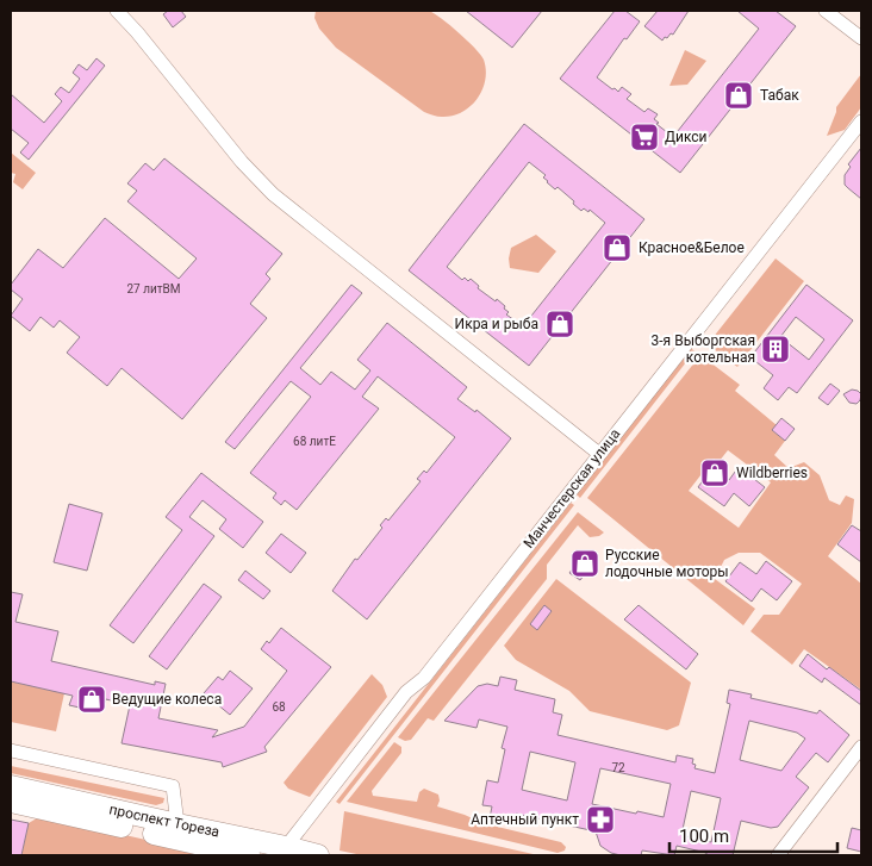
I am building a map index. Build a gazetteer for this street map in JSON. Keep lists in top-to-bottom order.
{
  "streets": {
    "main road": ["проспект Тореза"],
    "street": ["Манчестерская улица"]
  },
  "crossings": [
    ["Манчестерская улица", "проспект Тореза"]
  ],
  "places": {
    "shop": [
      "Табак",
      "Красное&Белое",
      "Икра и рыба",
      "Wildberries",
      "Русские лодочные моторы",
      "Ведущие колеса"
    ],
    "supermarket": ["Дикси"],
    "building": ["3-я Выборгская котельная"],
    "pharmacy": ["Аптечный пункт"]
  },
  "house_numbers": [
    "27 литВМ",
    "68 литЕ",
    "68",
    "72"
  ],
  "scale_bar": "100 m"
}
